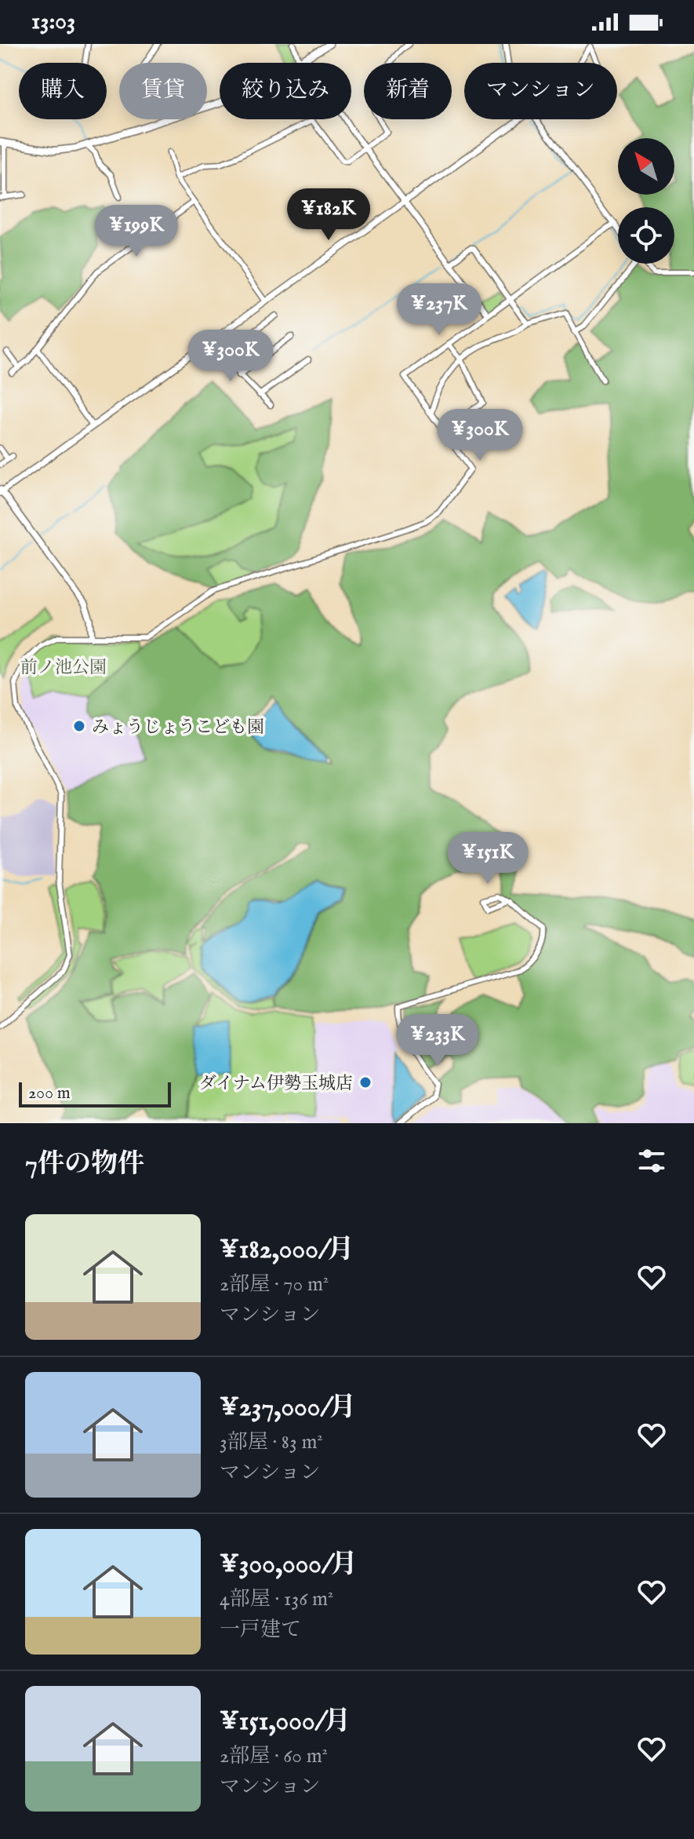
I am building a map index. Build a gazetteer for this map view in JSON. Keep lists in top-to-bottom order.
{
  "parks": ["前ノ池公園"],
  "places": ["みょうじょうこども園", "ダイナム伊勢玉城店"],
  "scale_bar": "200 m",
  "north": "top left",
  "page": {
    "status": "13:03",
    "chip": [
      "購入",
      "賃貸",
      "絞り込み",
      "新着",
      "マンション"
    ],
    "price": [
      "¥182K",
      "¥199K",
      "¥237K",
      "¥300K",
      "¥300K",
      "¥151K",
      "¥233K"
    ],
    "scale": "200 m",
    "heading": "7件の物件",
    "list": [
      {
        "name": "¥182,000/月",
        "note": "2部屋 · 70 m² · マンション"
      },
      {
        "name": "¥237,000/月",
        "note": "3部屋 · 83 m² · マンション"
      },
      {
        "name": "¥300,000/月",
        "note": "4部屋 · 136 m² · 一戸建て"
      },
      {
        "name": "¥151,000/月",
        "note": "2部屋 · 60 m² · マンション"
      }
    ]
  }
}
